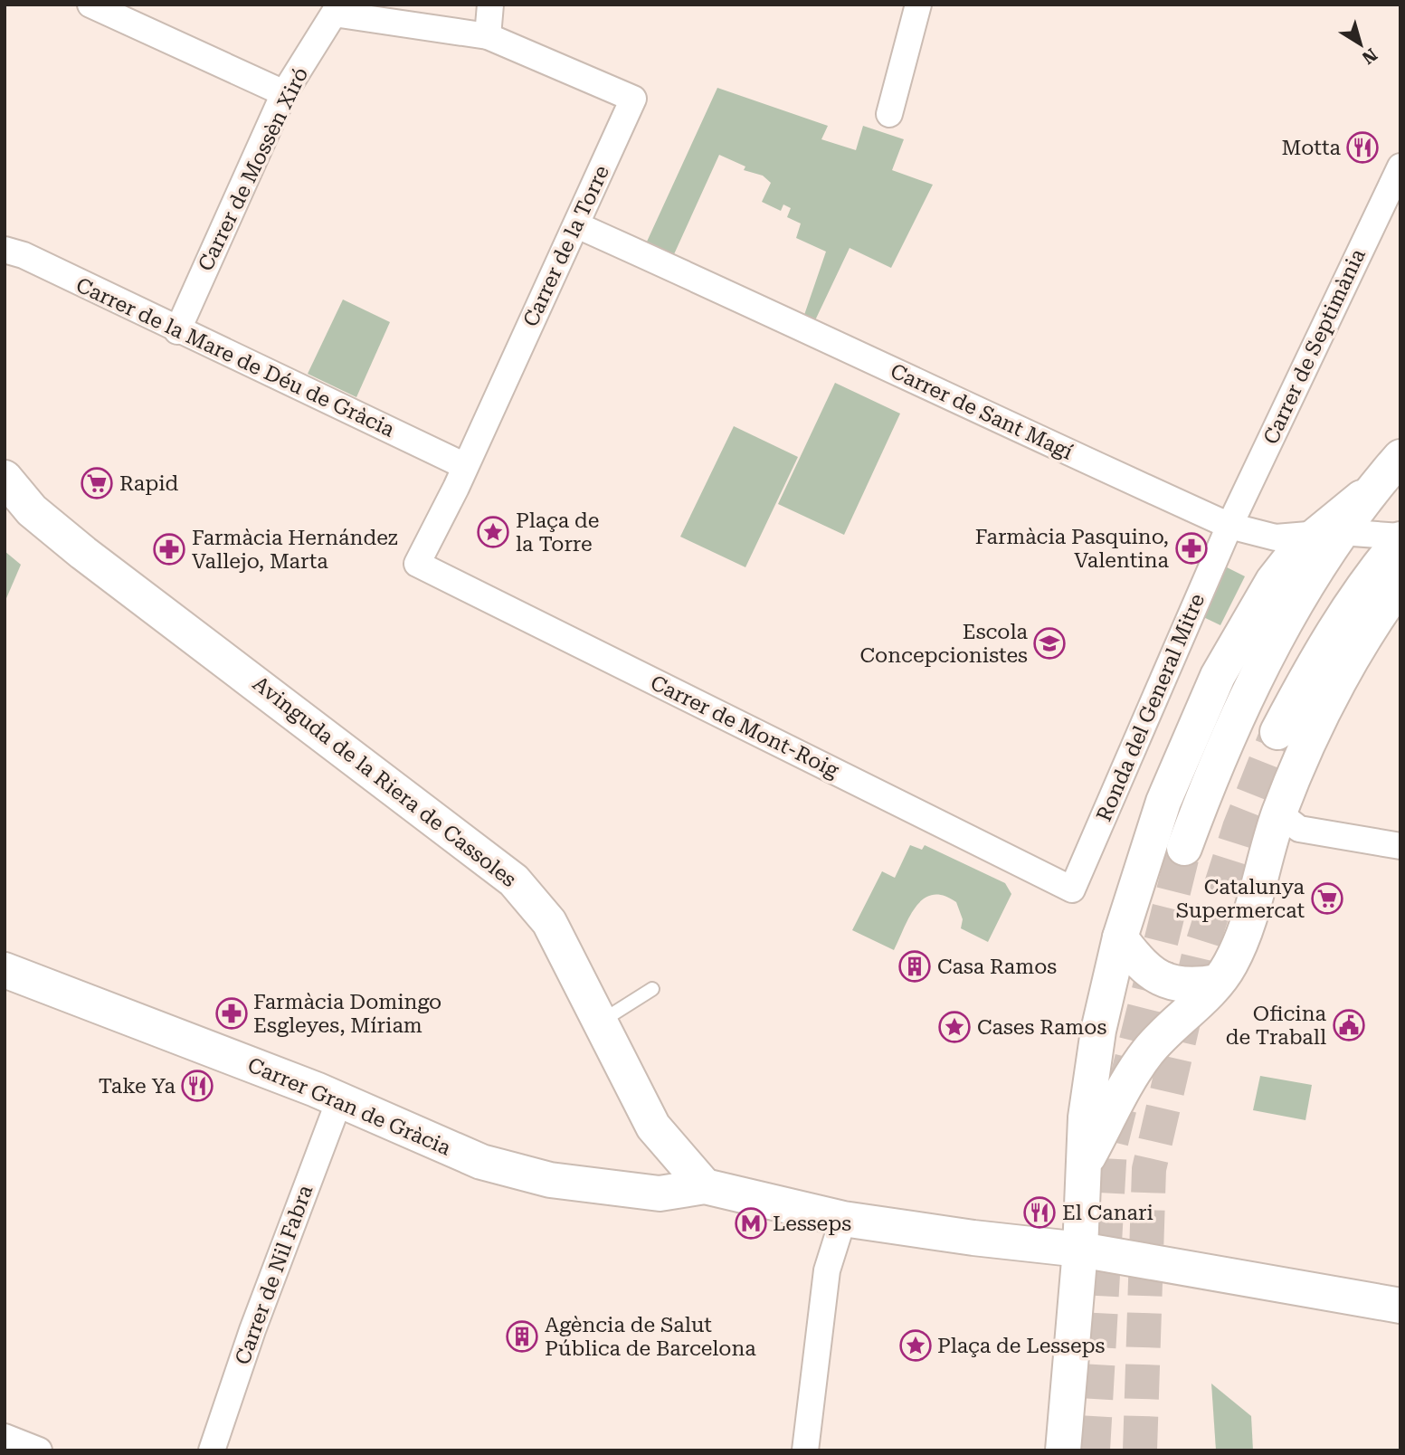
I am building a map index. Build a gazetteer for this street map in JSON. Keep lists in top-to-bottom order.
{
  "streets": {
    "main road": ["Avinguda de la Riera de Cassoles", "Carrer Gran de Gràcia"],
    "street": [
      "Carrer de Mossèn Xiró",
      "Carrer de la Torre",
      "Carrer de Septimània",
      "Carrer de la Mare de Déu de Gràcia",
      "Carrer de Sant Magí",
      "Ronda del General Mitre",
      "Carrer de Mont-Roig",
      "Carrer de Nil Fabra"
    ]
  },
  "crossings": [
    ["Carrer de Mossèn Xiró", "Carrer de la Torre"],
    ["Carrer de Mossèn Xiró", "Carrer de la Mare de Déu de Gràcia"],
    ["Carrer de la Torre", "Carrer de la Mare de Déu de Gràcia"],
    ["Carrer de la Torre", "Carrer de Sant Magí"],
    ["Carrer de la Torre", "Carrer de Mont-Roig"],
    ["Carrer de Septimània", "Carrer de Sant Magí"],
    ["Carrer de Septimània", "Ronda del General Mitre"],
    ["Carrer de Sant Magí", "Ronda del General Mitre"],
    ["Ronda del General Mitre", "Carrer de Mont-Roig"],
    ["Avinguda de la Riera de Cassoles", "Carrer Gran de Gràcia"],
    ["Carrer Gran de Gràcia", "Carrer de Nil Fabra"]
  ],
  "places": {
    "restaurant": ["Motta", "Take Ya", "El Canari"],
    "supermarket": ["Rapid", "Catalunya Supermercat"],
    "place": ["Plaça de la Torre", "Cases Ramos", "Plaça de Lesseps"],
    "pharmacy": ["Farmàcia Pasquino, Valentina", "Farmàcia Hernández Vallejo, Marta", "Farmàcia Domingo Esgleyes, Míriam"],
    "school or university": ["Escola Concepcionistes"],
    "building": ["Casa Ramos", "Agència de Salut Pública de Barcelona"],
    "public building": ["Oficina de Traball"],
    "metro station": ["Lesseps"]
  },
  "north": "bottom right"
}
